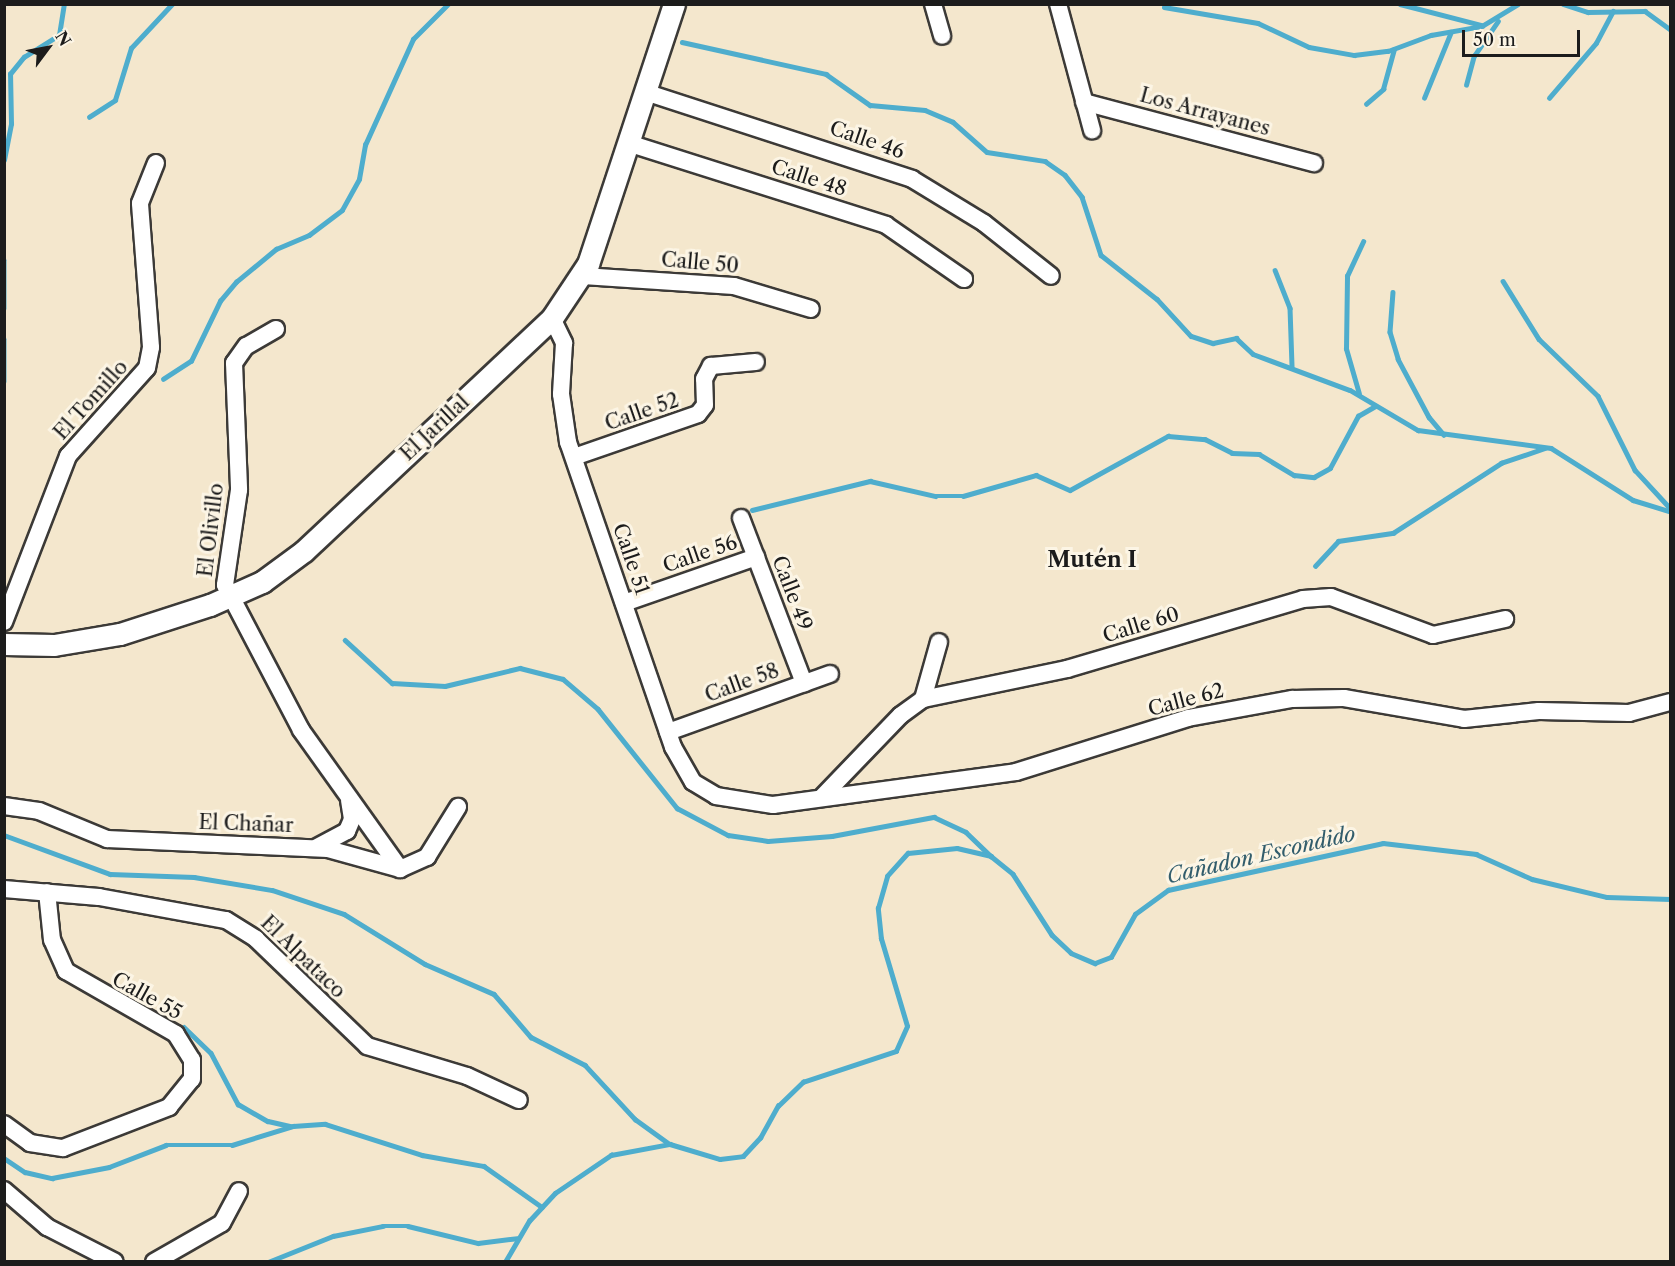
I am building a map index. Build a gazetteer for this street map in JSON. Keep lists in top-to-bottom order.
{
  "streets": {
    "street": [
      "Los Arrayanes",
      "Calle 46",
      "Calle 48",
      "Calle 50",
      "El Tomillo",
      "Calle 52",
      "El Jarillal",
      "El Olivillo",
      "Calle 56",
      "Calle 51",
      "Calle 49",
      "Calle 60",
      "Calle 58",
      "Calle 62",
      "El Chañar",
      "El Alpataco",
      "Calle 55"
    ]
  },
  "crossings": [
    ["Calle 46", "El Jarillal"],
    ["Calle 48", "El Jarillal"],
    ["Calle 50", "El Jarillal"],
    ["Calle 52", "Calle 51"],
    ["El Jarillal", "El Olivillo"],
    ["El Jarillal", "Calle 51"],
    ["El Olivillo", "El Chañar"],
    ["Calle 56", "Calle 51"],
    ["Calle 56", "Calle 49"],
    ["Calle 51", "Calle 58"],
    ["Calle 51", "Calle 62"],
    ["Calle 49", "Calle 58"],
    ["Calle 60", "Calle 62"],
    ["El Alpataco", "Calle 55"]
  ],
  "districts": ["Mutén I"],
  "water": ["Cañadon Escondido"],
  "scale_bar": "50 m",
  "north": "top right"
}
